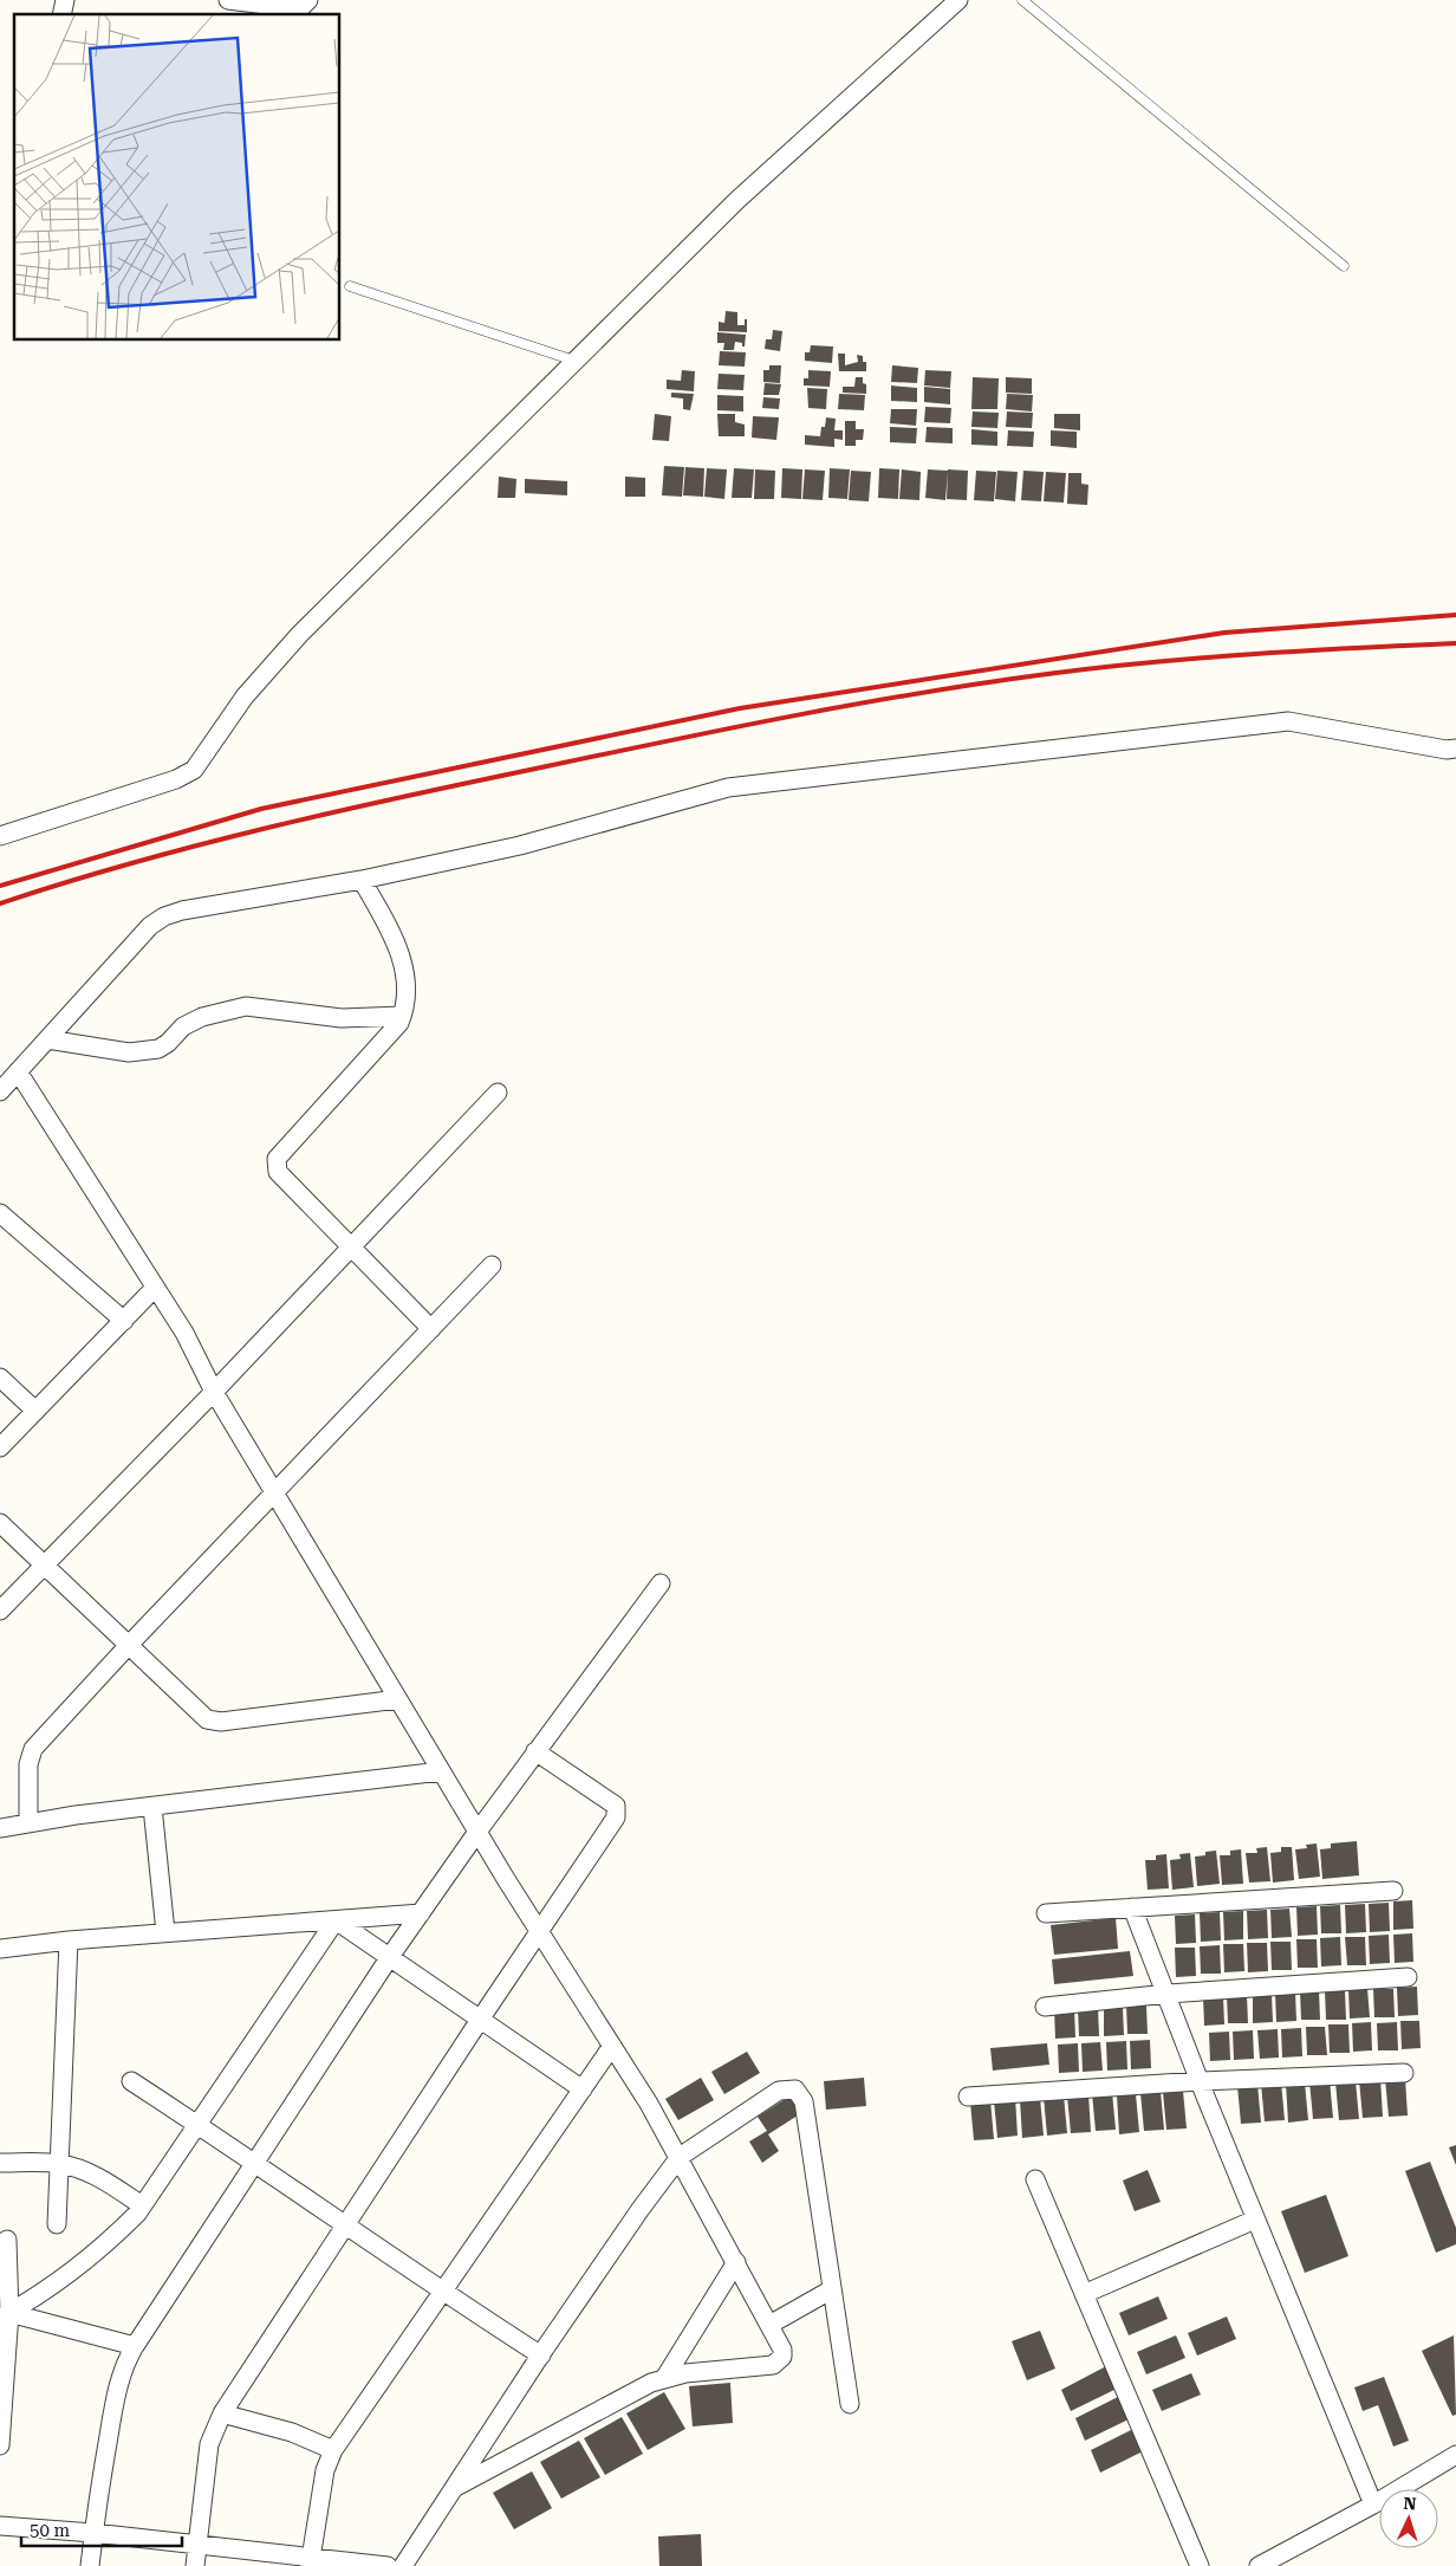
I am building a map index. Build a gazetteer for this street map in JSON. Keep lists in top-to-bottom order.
{
  "scale_bar": "50 m",
  "north": "top"
}
